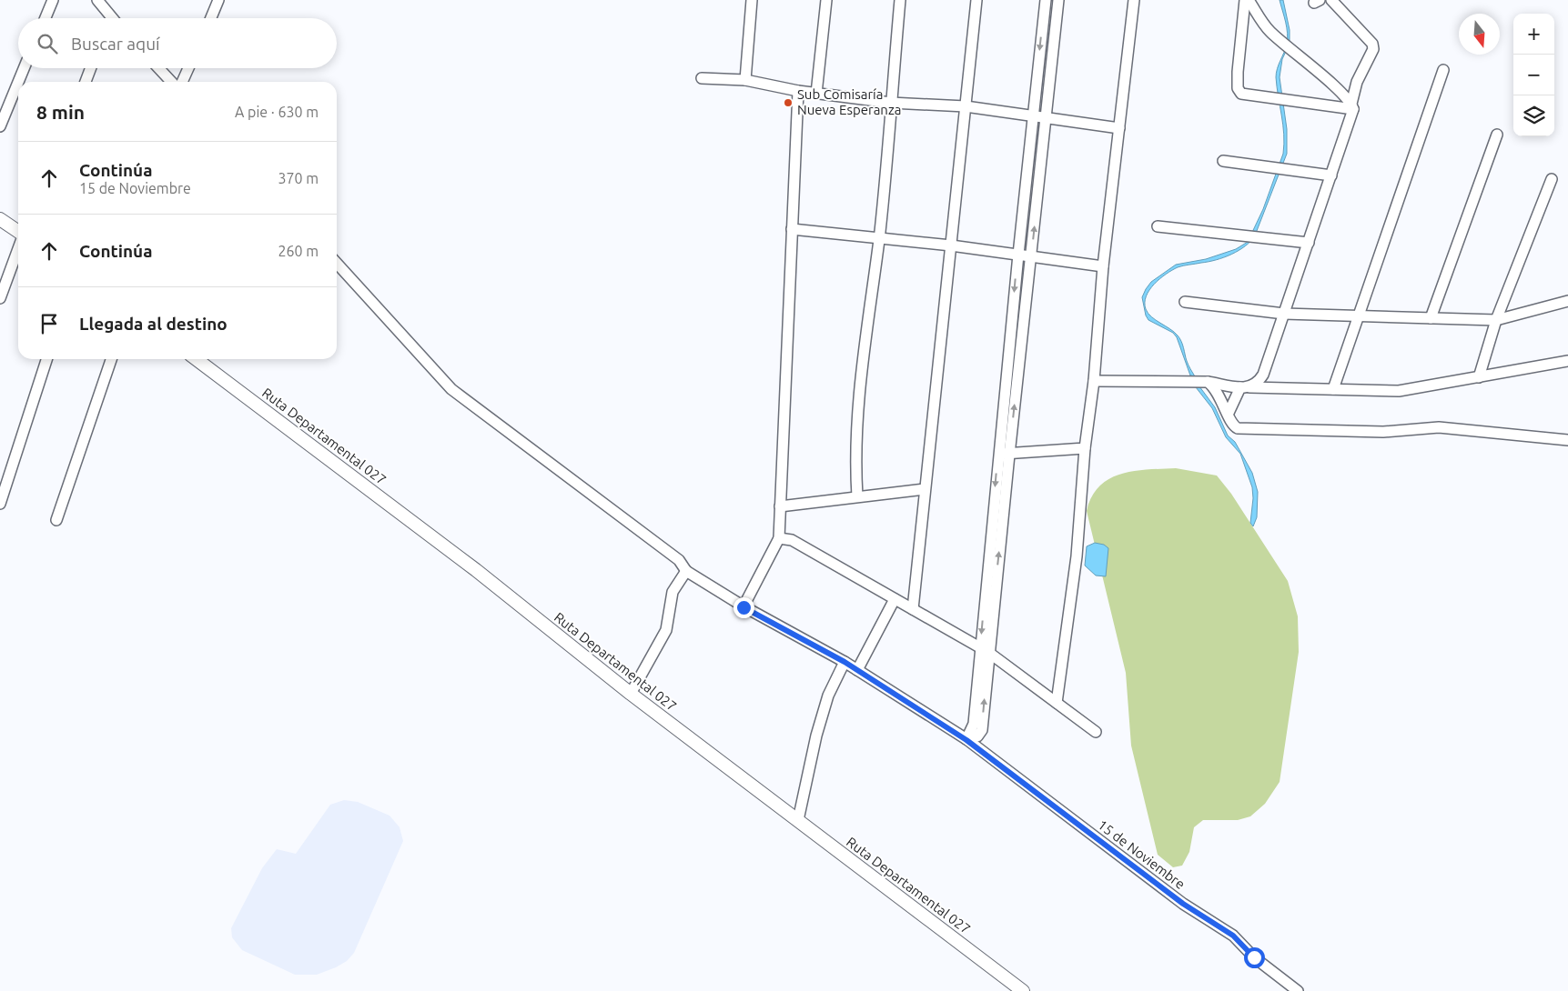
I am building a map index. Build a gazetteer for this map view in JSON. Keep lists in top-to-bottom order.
{
  "streets": {
    "main road": ["Ruta Departamental 027"],
    "street": ["15 de Noviembre"]
  },
  "places": ["Sub Comisaría Nueva Esperanza"],
  "north": "bottom",
  "page": {
    "map_buttons": ["+", "−"],
    "search": "Buscar aquí",
    "heading": ["8 min", "A pie · 630 m"],
    "list": [
      ["Continúa", "15 de Noviembre", "370 m"],
      ["Continúa", "260 m"],
      "Llegada al destino"
    ]
  }
}
